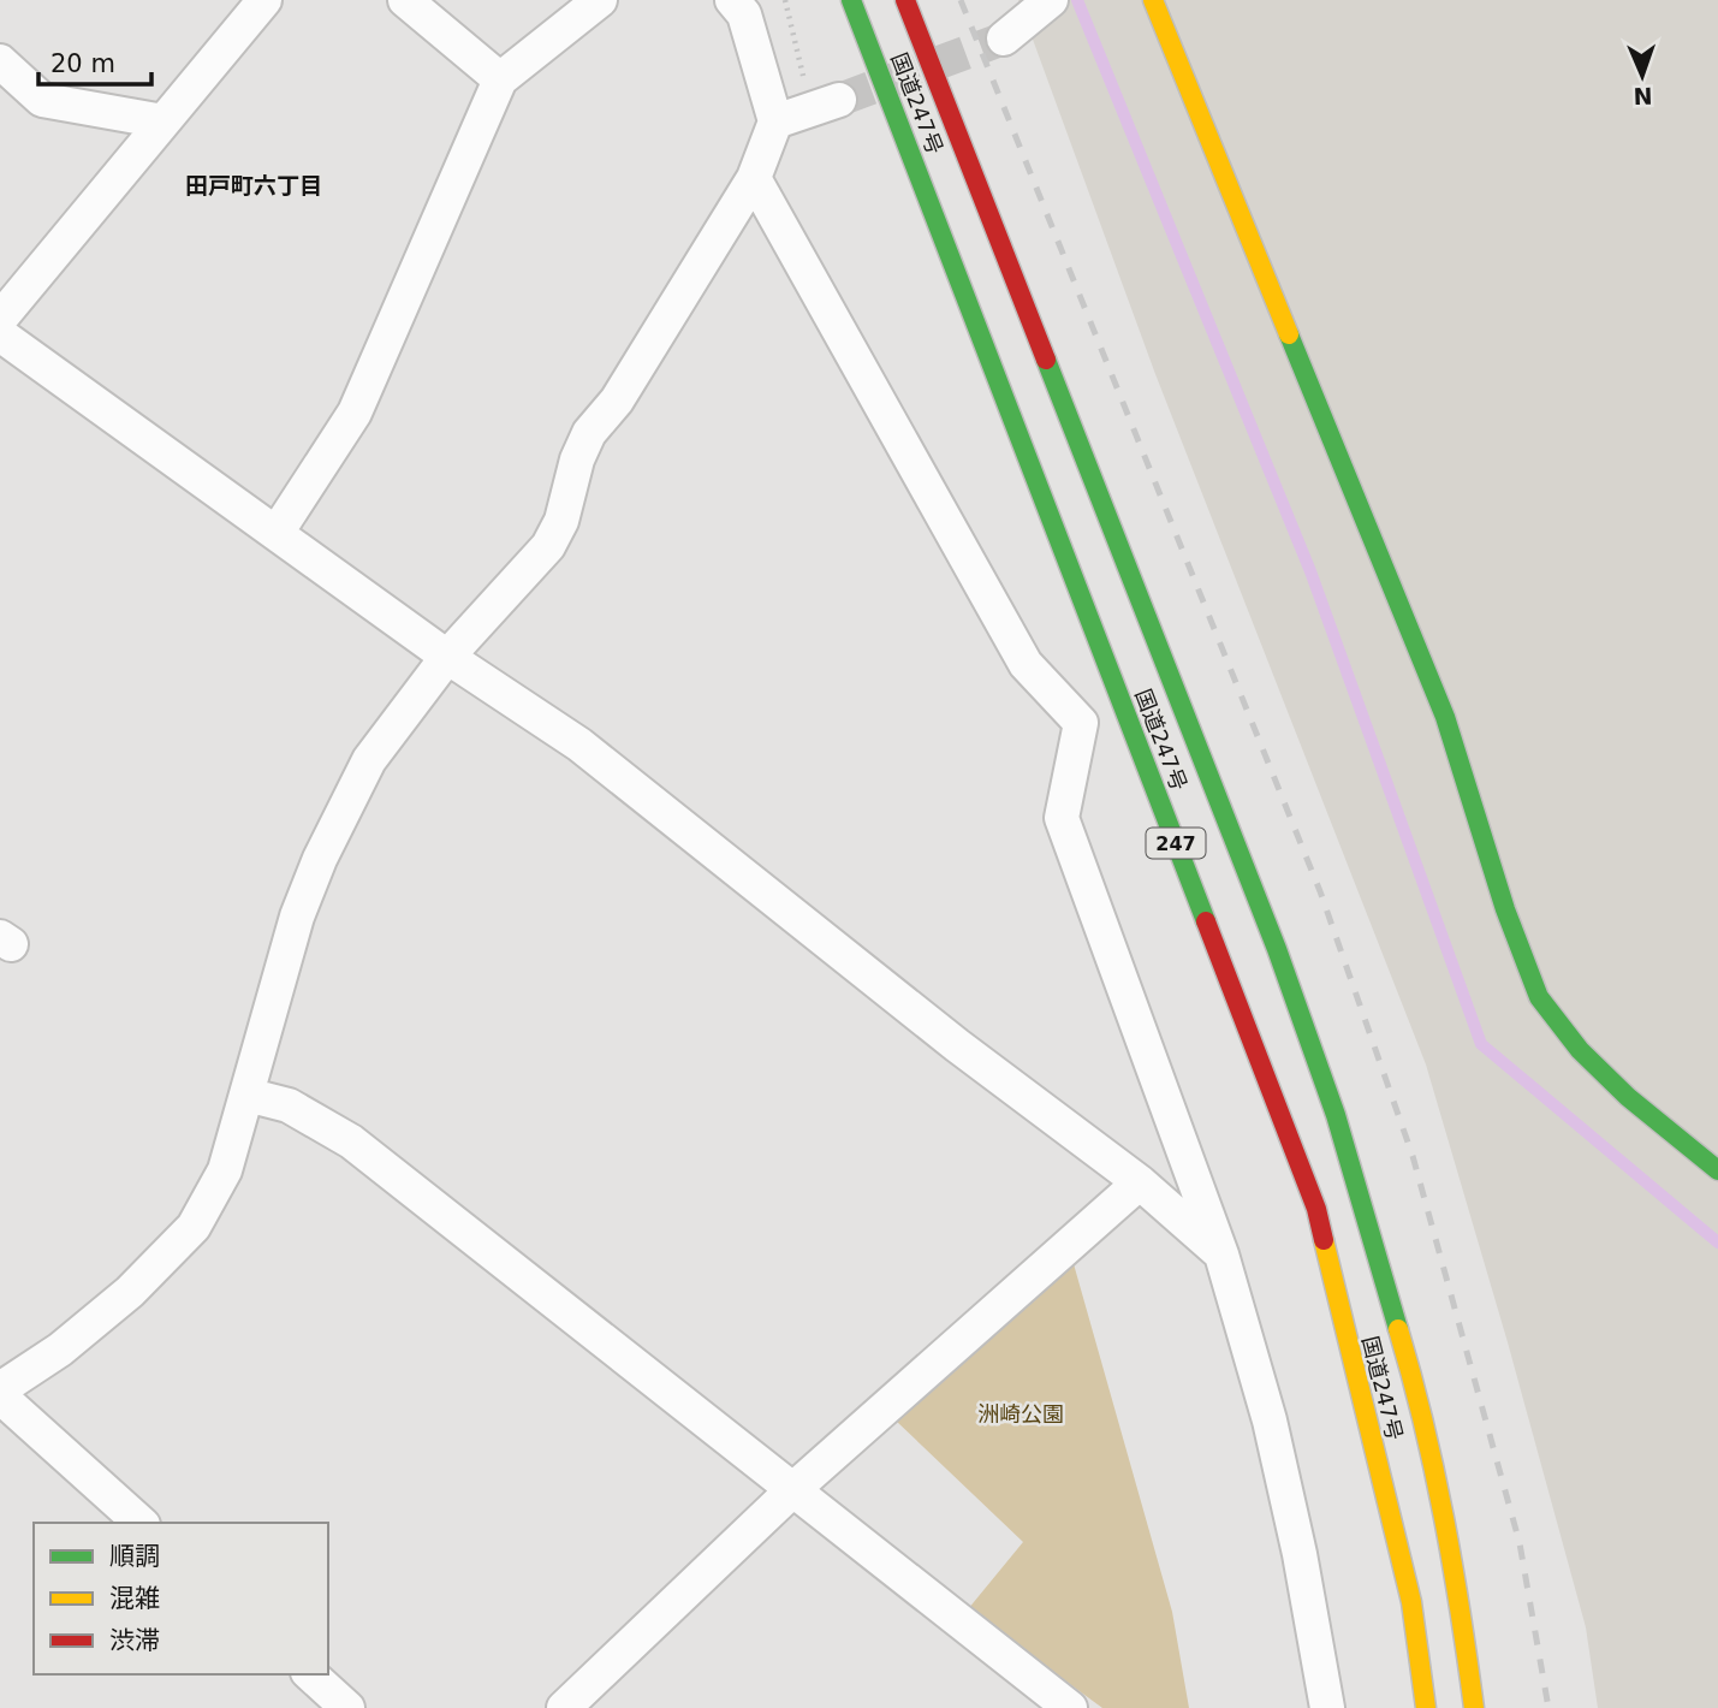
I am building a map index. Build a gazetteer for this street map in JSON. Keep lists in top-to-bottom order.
{
  "streets": {
    "main road": ["国道247号", "247"]
  },
  "districts": ["田戸町六丁目"],
  "parks": ["洲崎公園"],
  "legend": ["順調", "混雑", "渋滞"],
  "scale_bar": "20 m",
  "north": "bottom"
}
